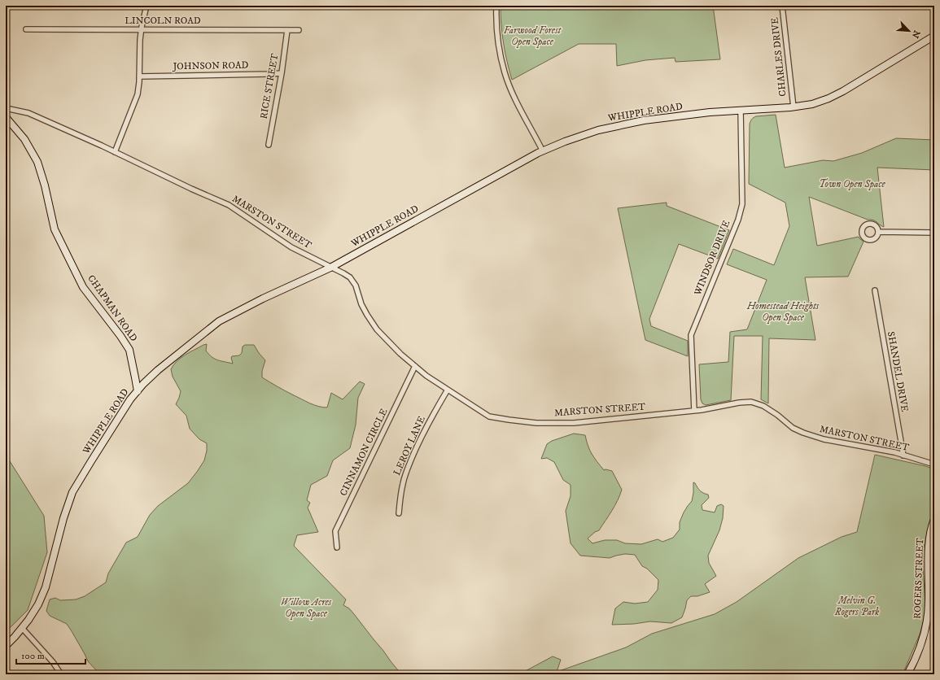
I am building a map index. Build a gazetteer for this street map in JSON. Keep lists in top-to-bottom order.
{
  "streets": {
    "main road": ["WHIPPLE ROAD", "CHAPMAN ROAD", "ROGERS STREET"],
    "street": [
      "LINCOLN ROAD",
      "CHARLES DRIVE",
      "JOHNSON ROAD",
      "RICE STREET",
      "MARSTON STREET",
      "WINDSOR DRIVE",
      "SHANDEL DRIVE",
      "LEROY LANE",
      "CINNAMON CIRCLE"
    ]
  },
  "crossings": [
    ["LINCOLN ROAD", "RICE STREET"],
    ["CHARLES DRIVE", "WHIPPLE ROAD"],
    ["JOHNSON ROAD", "RICE STREET"],
    ["WHIPPLE ROAD", "MARSTON STREET"],
    ["WHIPPLE ROAD", "WINDSOR DRIVE"],
    ["WHIPPLE ROAD", "CHAPMAN ROAD"],
    ["MARSTON STREET", "WINDSOR DRIVE"],
    ["MARSTON STREET", "SHANDEL DRIVE"],
    ["MARSTON STREET", "LEROY LANE"],
    ["MARSTON STREET", "CINNAMON CIRCLE"]
  ],
  "parks": [
    "Farwood Forest Open Space",
    "Town Open Space",
    "Homestead Heights Open Space",
    "Melvin G. Rogers Park",
    "Willow Acres Open Space"
  ],
  "scale_bar": "100 m",
  "north": "bottom right"
}
